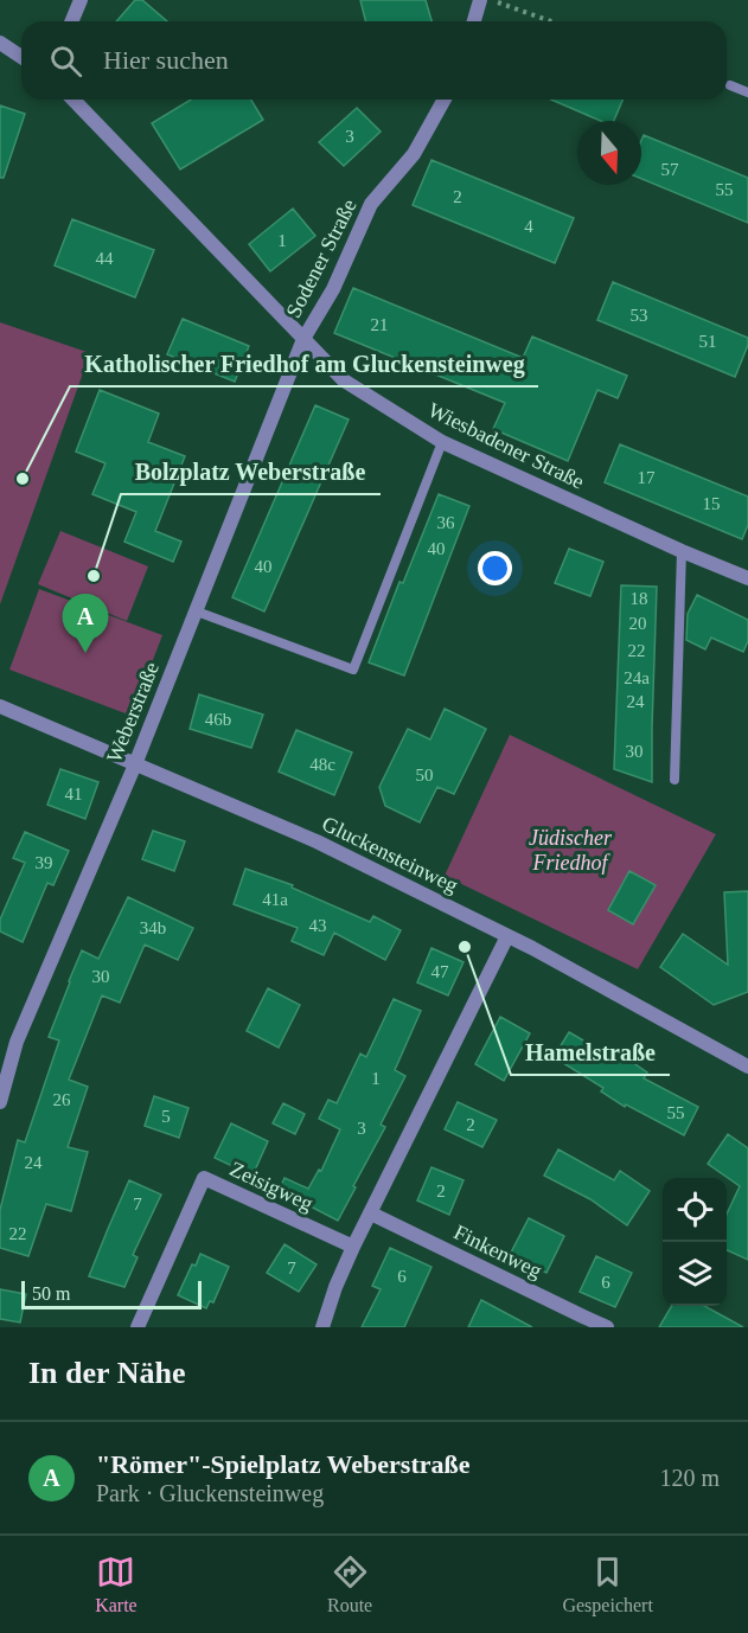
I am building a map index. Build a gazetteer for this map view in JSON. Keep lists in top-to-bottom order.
{
  "streets": {
    "street": [
      "Sodener Straße",
      "Wiesbadener Straße",
      "Weberstraße",
      "Gluckensteinweg",
      "Zeisigweg",
      "Finkenweg"
    ]
  },
  "crossings": [
    ["Sodener Straße", "Wiesbadener Straße"],
    ["Sodener Straße", "Weberstraße"],
    ["Wiesbadener Straße", "Weberstraße"],
    ["Weberstraße", "Gluckensteinweg"]
  ],
  "parks": ["Jüdischer Friedhof"],
  "places": ["Katholischer Friedhof am Gluckensteinweg", "Bolzplatz Weberstraße", "Hamelstraße"],
  "house_numbers": [
    "3",
    "57",
    "55",
    "2",
    "4",
    "1",
    "44",
    "53",
    "21",
    "51",
    "17",
    "15",
    "36",
    "40",
    "40",
    "18",
    "20",
    "22",
    "24a",
    "24",
    "46b",
    "30",
    "48c",
    "50",
    "41",
    "39",
    "41a",
    "43",
    "34b",
    "47",
    "30",
    "1",
    "26",
    "55",
    "5",
    "2",
    "3",
    "24",
    "2",
    "7",
    "22",
    "7",
    "6",
    "6"
  ],
  "scale_bar": "50 m",
  "north": "bottom",
  "page": {
    "search": "Hier suchen",
    "pins": "A",
    "scale": "50 m",
    "heading": "In der Nähe",
    "list": [
      {
        "mark": "A",
        "name": "\"Römer\"-Spielplatz Weberstraße",
        "note": "Park · Gluckensteinweg",
        "value": "120 m"
      }
    ],
    "nav": ["Karte", "Route", "Gespeichert"]
  }
}
